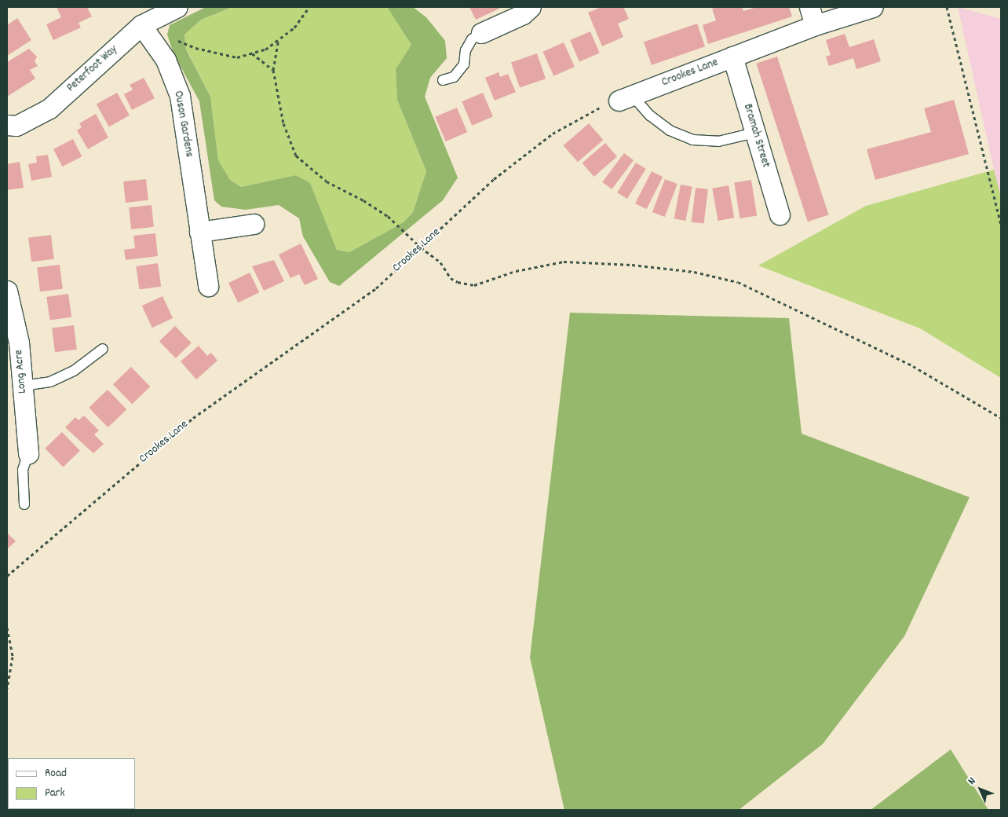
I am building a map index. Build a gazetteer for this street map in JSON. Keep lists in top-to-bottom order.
{
  "streets": {
    "street": [
      "Peterfoot Way",
      "Crookes Lane",
      "Ouson Gardens",
      "Bramah Street",
      "Long Acre"
    ]
  },
  "crossings": [
    ["Peterfoot Way", "Ouson Gardens"],
    ["Crookes Lane", "Bramah Street"]
  ],
  "legend": ["Road", "Park"],
  "north": "top left"
}
